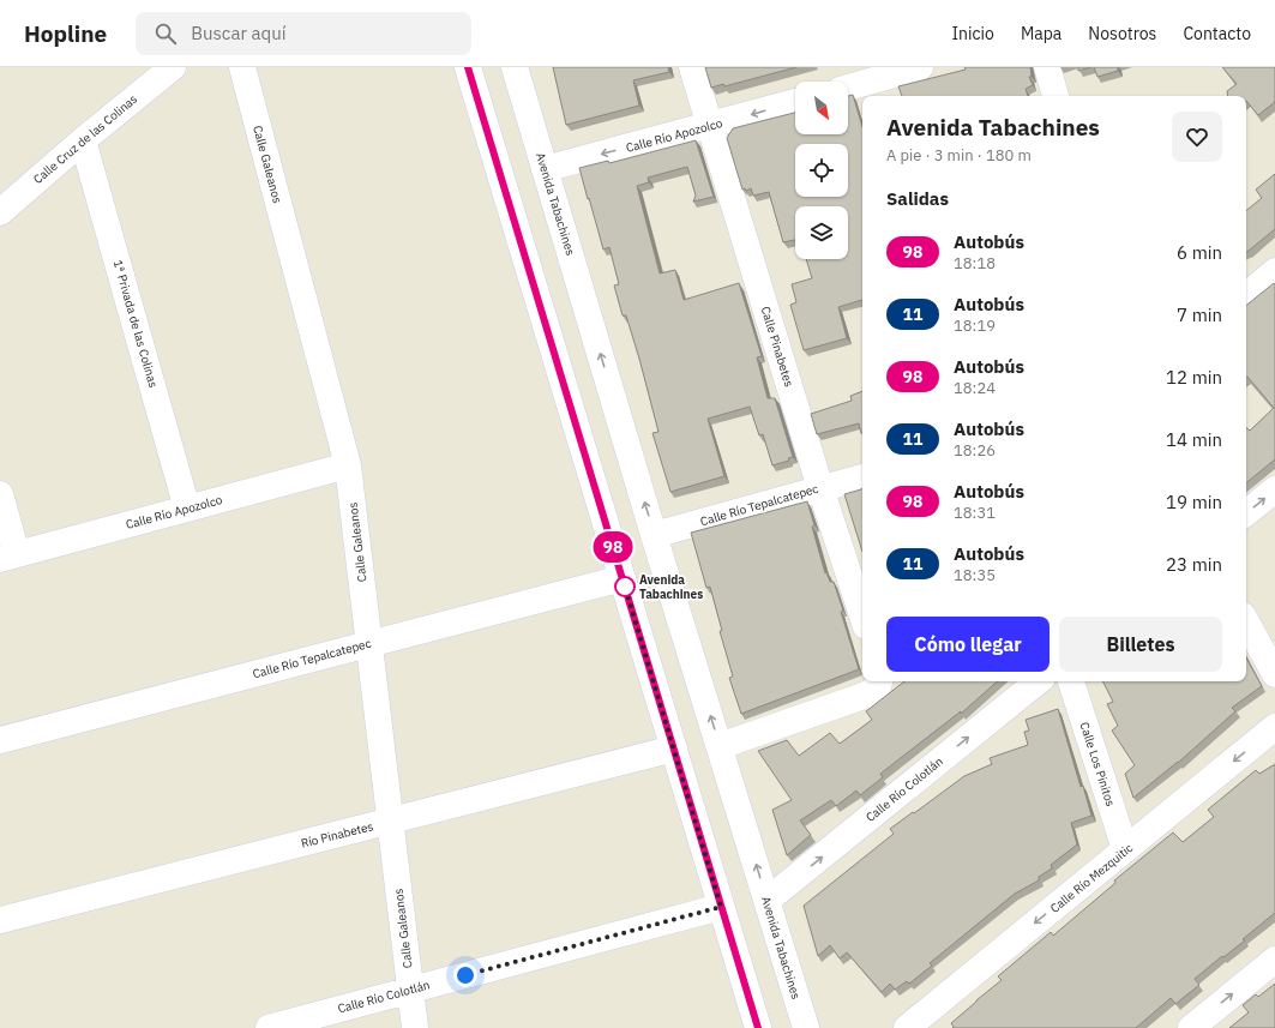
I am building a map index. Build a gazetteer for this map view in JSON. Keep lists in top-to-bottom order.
{
  "streets": {
    "street": [
      "Calle Río Apozolco",
      "Calle Cruz de las Colinas",
      "Calle Galeanos",
      "Avenida Tabachines",
      "1ª Privada de las Colinas",
      "Calle Pinabetes",
      "Calle Río Tepalcatepec",
      "Calle Los Pinitos",
      "Calle Río Colotlán",
      "Río Pinabetes",
      "Calle Río Mezquitic"
    ]
  },
  "crossings": [
    ["Calle Río Apozolco", "Calle Galeanos"],
    ["Calle Río Apozolco", "Avenida Tabachines"],
    ["Calle Río Apozolco", "1ª Privada de las Colinas"],
    ["Calle Río Apozolco", "Calle Pinabetes"],
    ["Calle Cruz de las Colinas", "1ª Privada de las Colinas"],
    ["Calle Galeanos", "Calle Río Tepalcatepec"],
    ["Calle Galeanos", "Calle Río Colotlán"],
    ["Calle Galeanos", "Río Pinabetes"],
    ["Avenida Tabachines", "Calle Río Tepalcatepec"],
    ["Avenida Tabachines", "Calle Río Colotlán"],
    ["Calle Pinabetes", "Calle Río Tepalcatepec"],
    ["Calle Los Pinitos", "Calle Río Mezquitic"]
  ],
  "one_way": ["Calle Río Apozolco", "Calle Río Mezquitic"],
  "places": ["Avenida Tabachines"],
  "lines": ["bus line 98"],
  "north": "bottom right",
  "page": {
    "header": "Hopline",
    "search": "Buscar aquí",
    "nav": [
      "Inicio",
      "Mapa",
      "Nosotros",
      "Contacto"
    ],
    "on_map": "98",
    "heading": [
      ["Avenida Tabachines", "A pie · 3 min · 180 m"],
      "Salidas"
    ],
    "list": [
      {
        "mark": "98",
        "name": "Autobús",
        "note": "18:18",
        "value": "6 min"
      },
      {
        "mark": "11",
        "name": "Autobús",
        "note": "18:19",
        "value": "7 min"
      },
      {
        "mark": "98",
        "name": "Autobús",
        "note": "18:24",
        "value": "12 min"
      },
      {
        "mark": "11",
        "name": "Autobús",
        "note": "18:26",
        "value": "14 min"
      },
      {
        "mark": "98",
        "name": "Autobús",
        "note": "18:31",
        "value": "19 min"
      },
      {
        "mark": "11",
        "name": "Autobús",
        "note": "18:35",
        "value": "23 min"
      }
    ],
    "buttons": ["Cómo llegar", "Billetes"]
  }
}
